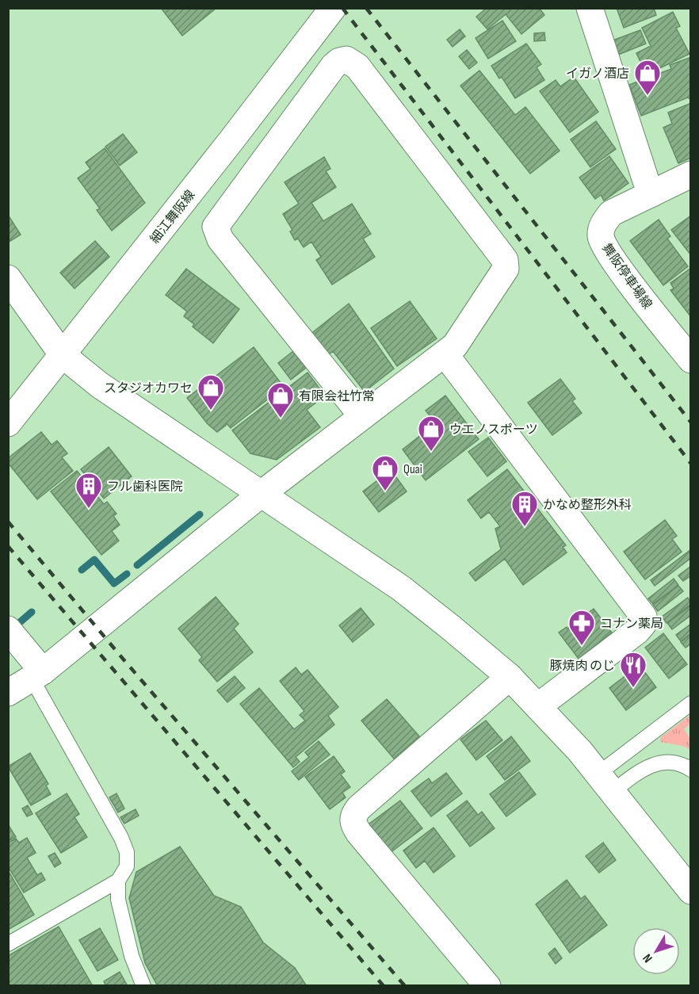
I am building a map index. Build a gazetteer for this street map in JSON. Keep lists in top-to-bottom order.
{
  "streets": {
    "street": ["細江舞阪線", "舞阪停車場線"]
  },
  "places": {
    "shop": [
      "イガノ酒店",
      "スタジオカワセ",
      "有限会社竹常",
      "ウエノスポーツ",
      "Quai"
    ],
    "building": ["フル歯科医院", "かなめ整形外科"],
    "pharmacy": ["コナン薬局"],
    "restaurant": ["豚焼肉 のじ"]
  },
  "north": "bottom left"
}
